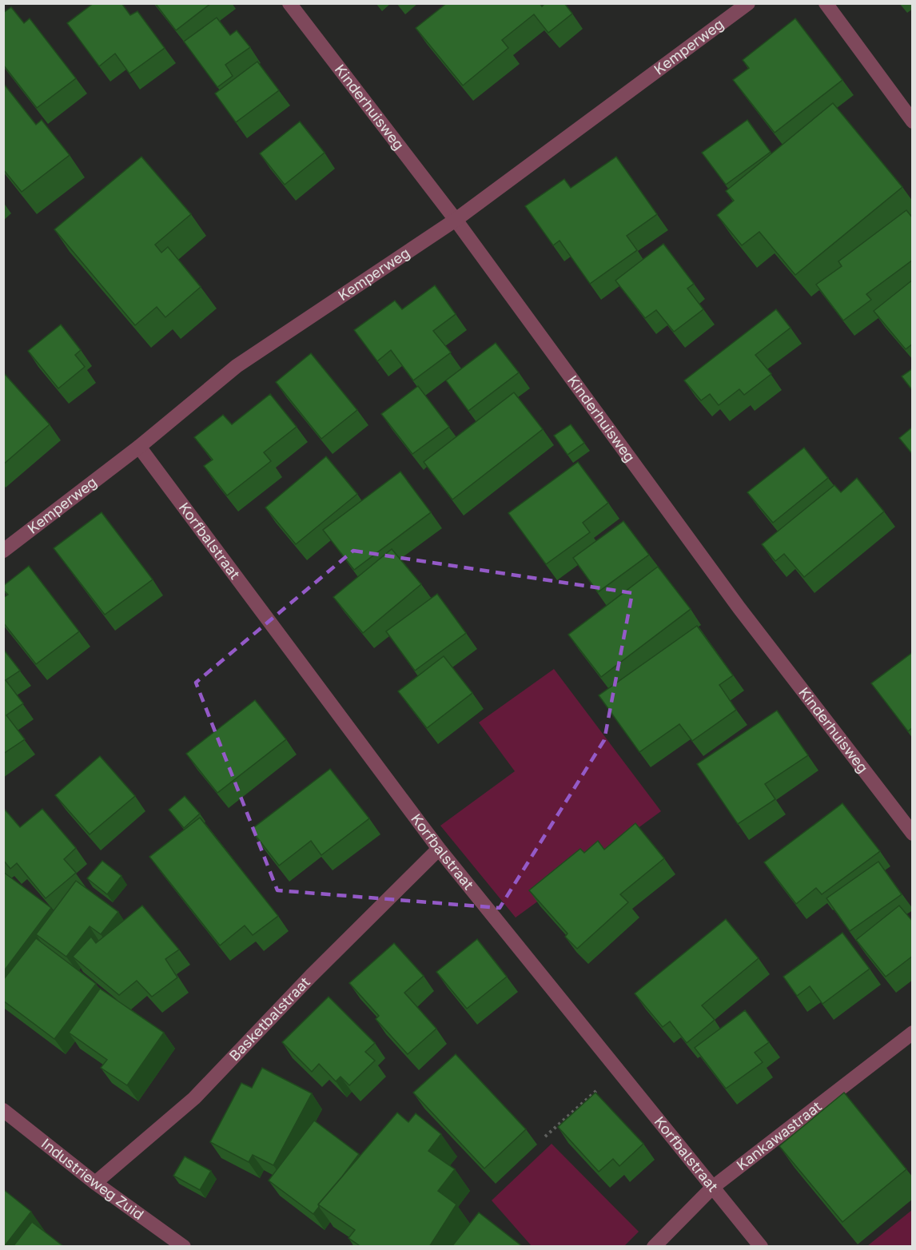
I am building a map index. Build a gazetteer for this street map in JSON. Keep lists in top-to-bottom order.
{
  "streets": {
    "street": [
      "Kemperweg",
      "Kinderhuisweg",
      "Korfbalstraat",
      "Basketbalstraat",
      "Kankawastraat",
      "Industrieweg Zuid"
    ]
  },
  "crossings": [
    ["Kemperweg", "Kinderhuisweg"],
    ["Kemperweg", "Korfbalstraat"],
    ["Korfbalstraat", "Basketbalstraat"],
    ["Korfbalstraat", "Kankawastraat"],
    ["Basketbalstraat", "Industrieweg Zuid"]
  ]
}
